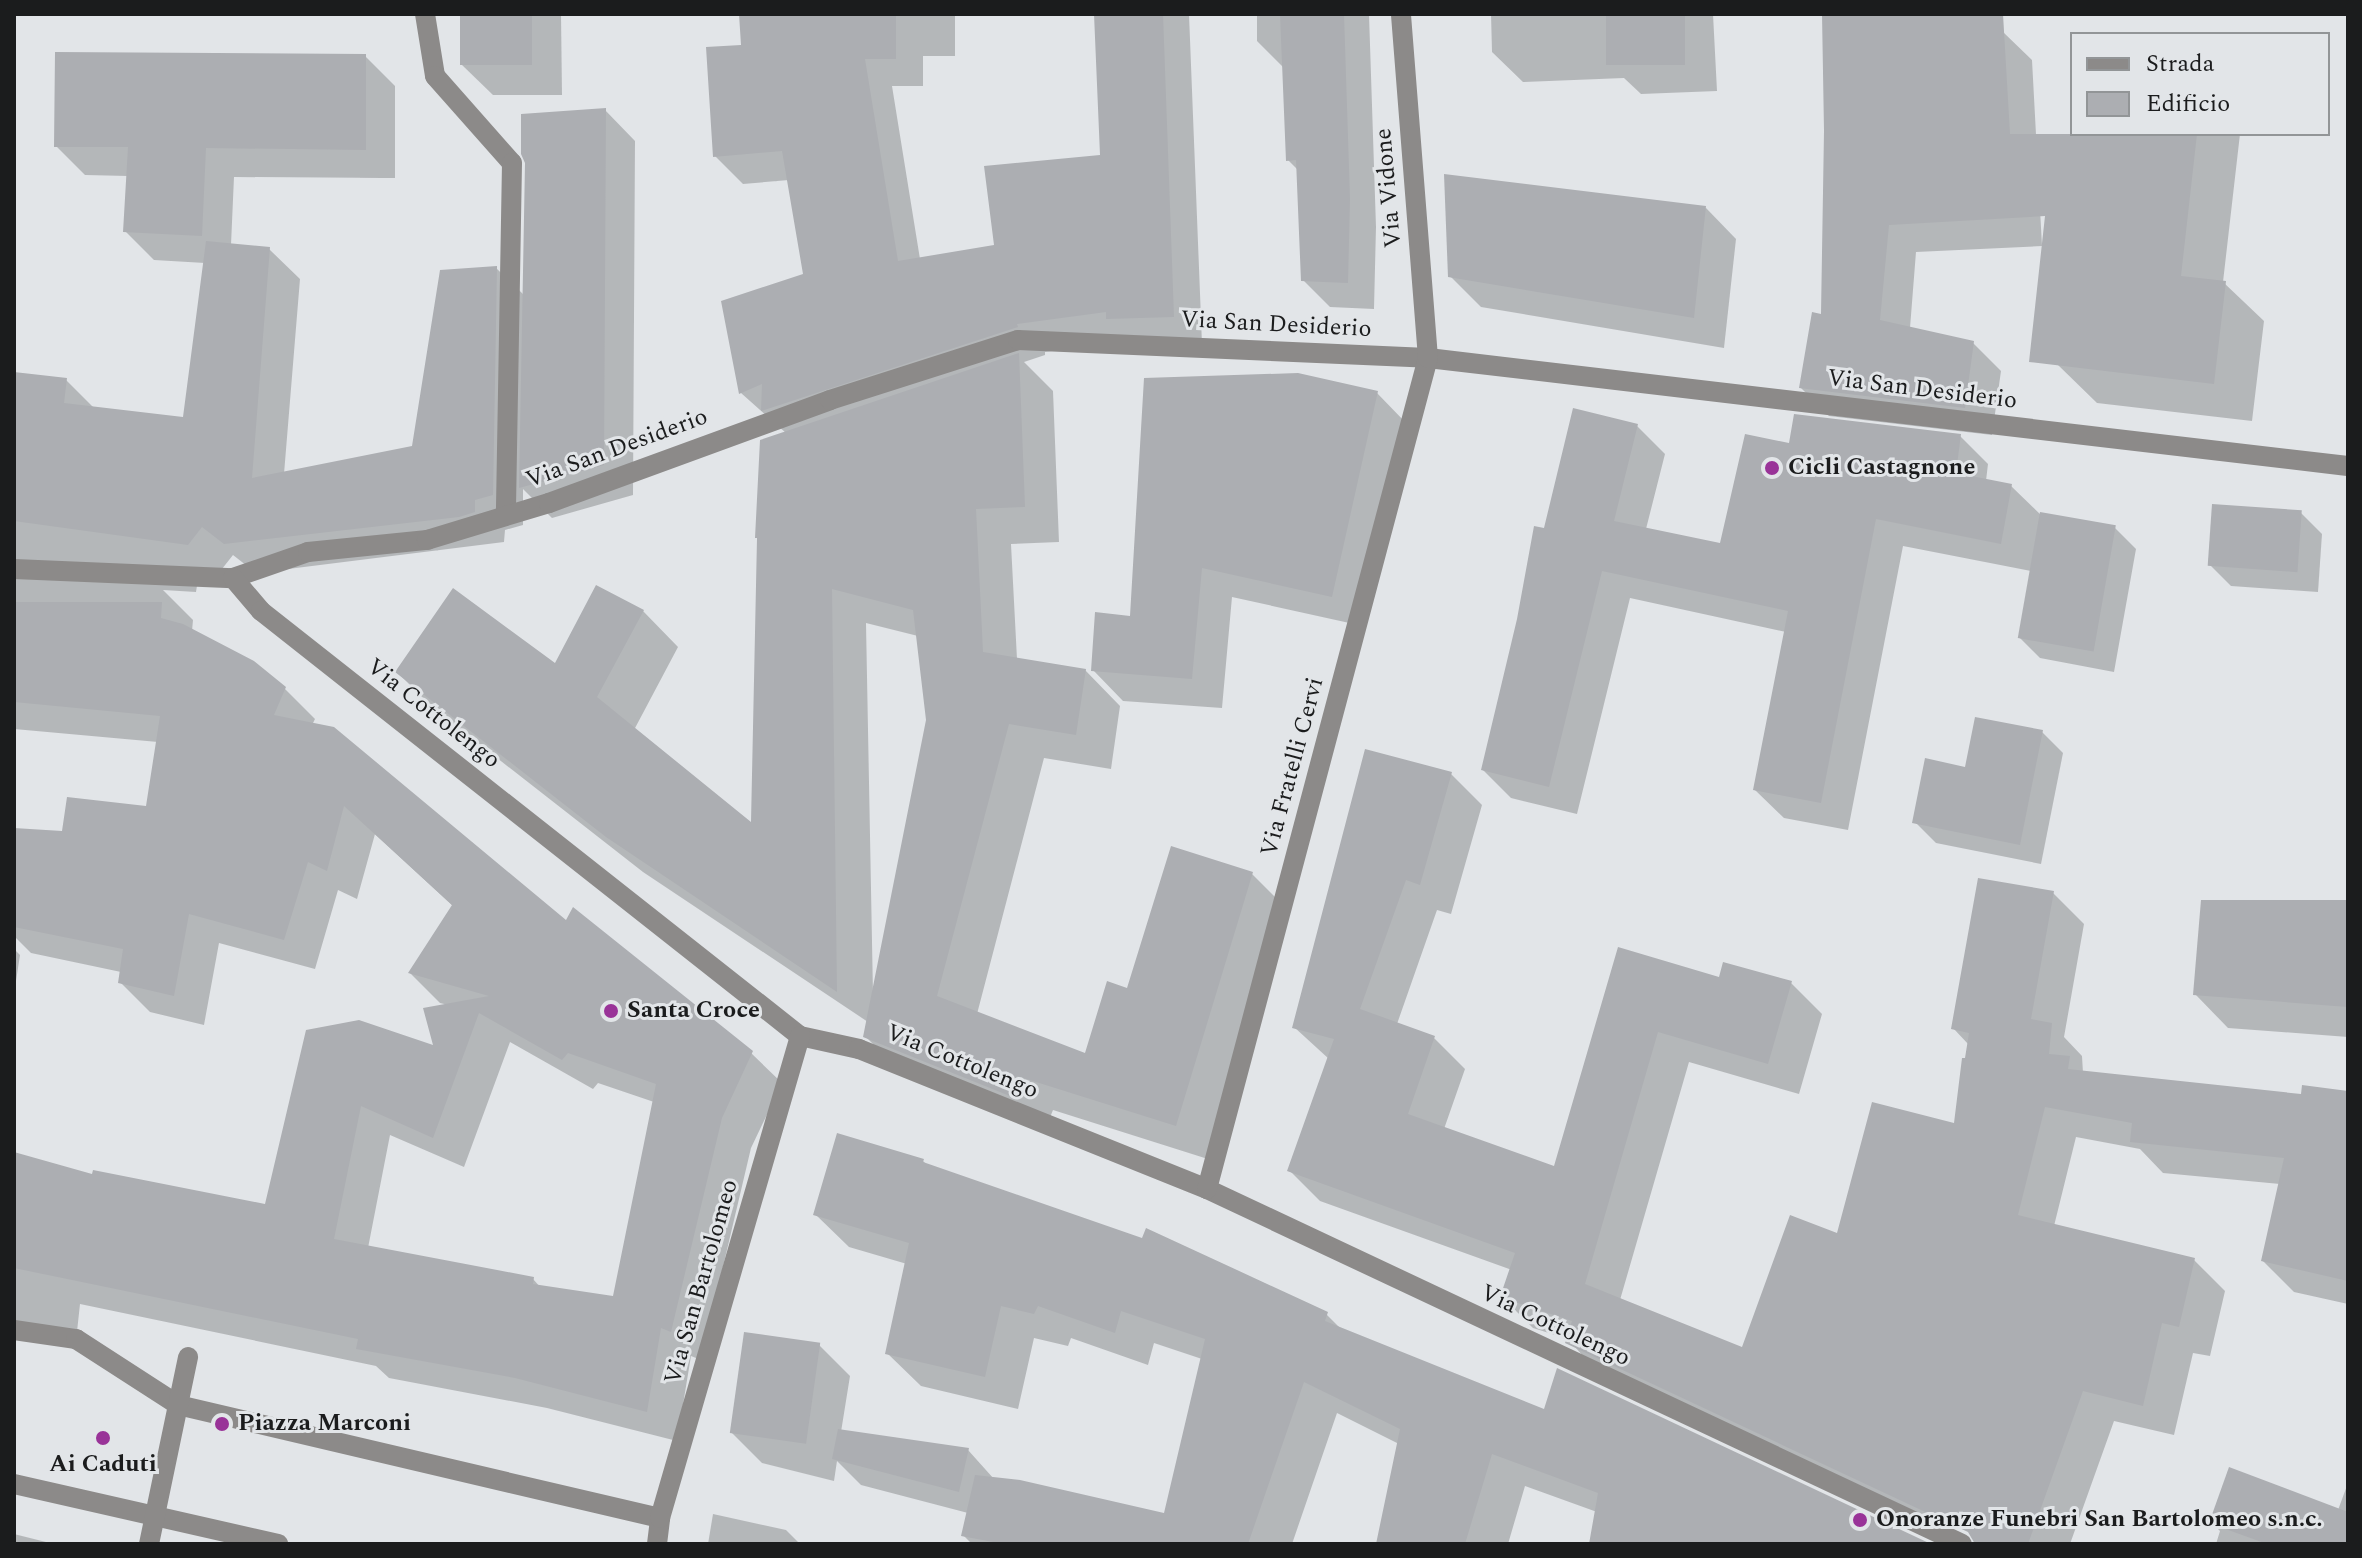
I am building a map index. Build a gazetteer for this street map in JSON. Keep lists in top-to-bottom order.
{
  "streets": {
    "street": [
      "Via Vidone",
      "Via San Desiderio",
      "Via Cottolengo",
      "Via Fratelli Cervi",
      "Via San Bartolomeo"
    ]
  },
  "crossings": [
    ["Via Vidone", "Via San Desiderio"],
    ["Via Vidone", "Via Fratelli Cervi"],
    ["Via San Desiderio", "Via Cottolengo"],
    ["Via San Desiderio", "Via Fratelli Cervi"],
    ["Via Cottolengo", "Via Fratelli Cervi"],
    ["Via Cottolengo", "Via San Bartolomeo"]
  ],
  "places": [
    "Cicli Castagnone",
    "Santa Croce",
    "Piazza Marconi",
    "Ai Caduti",
    "Onoranze Funebri San Bartolomeo s.n.c."
  ],
  "legend": ["Strada", "Edificio"]
}
